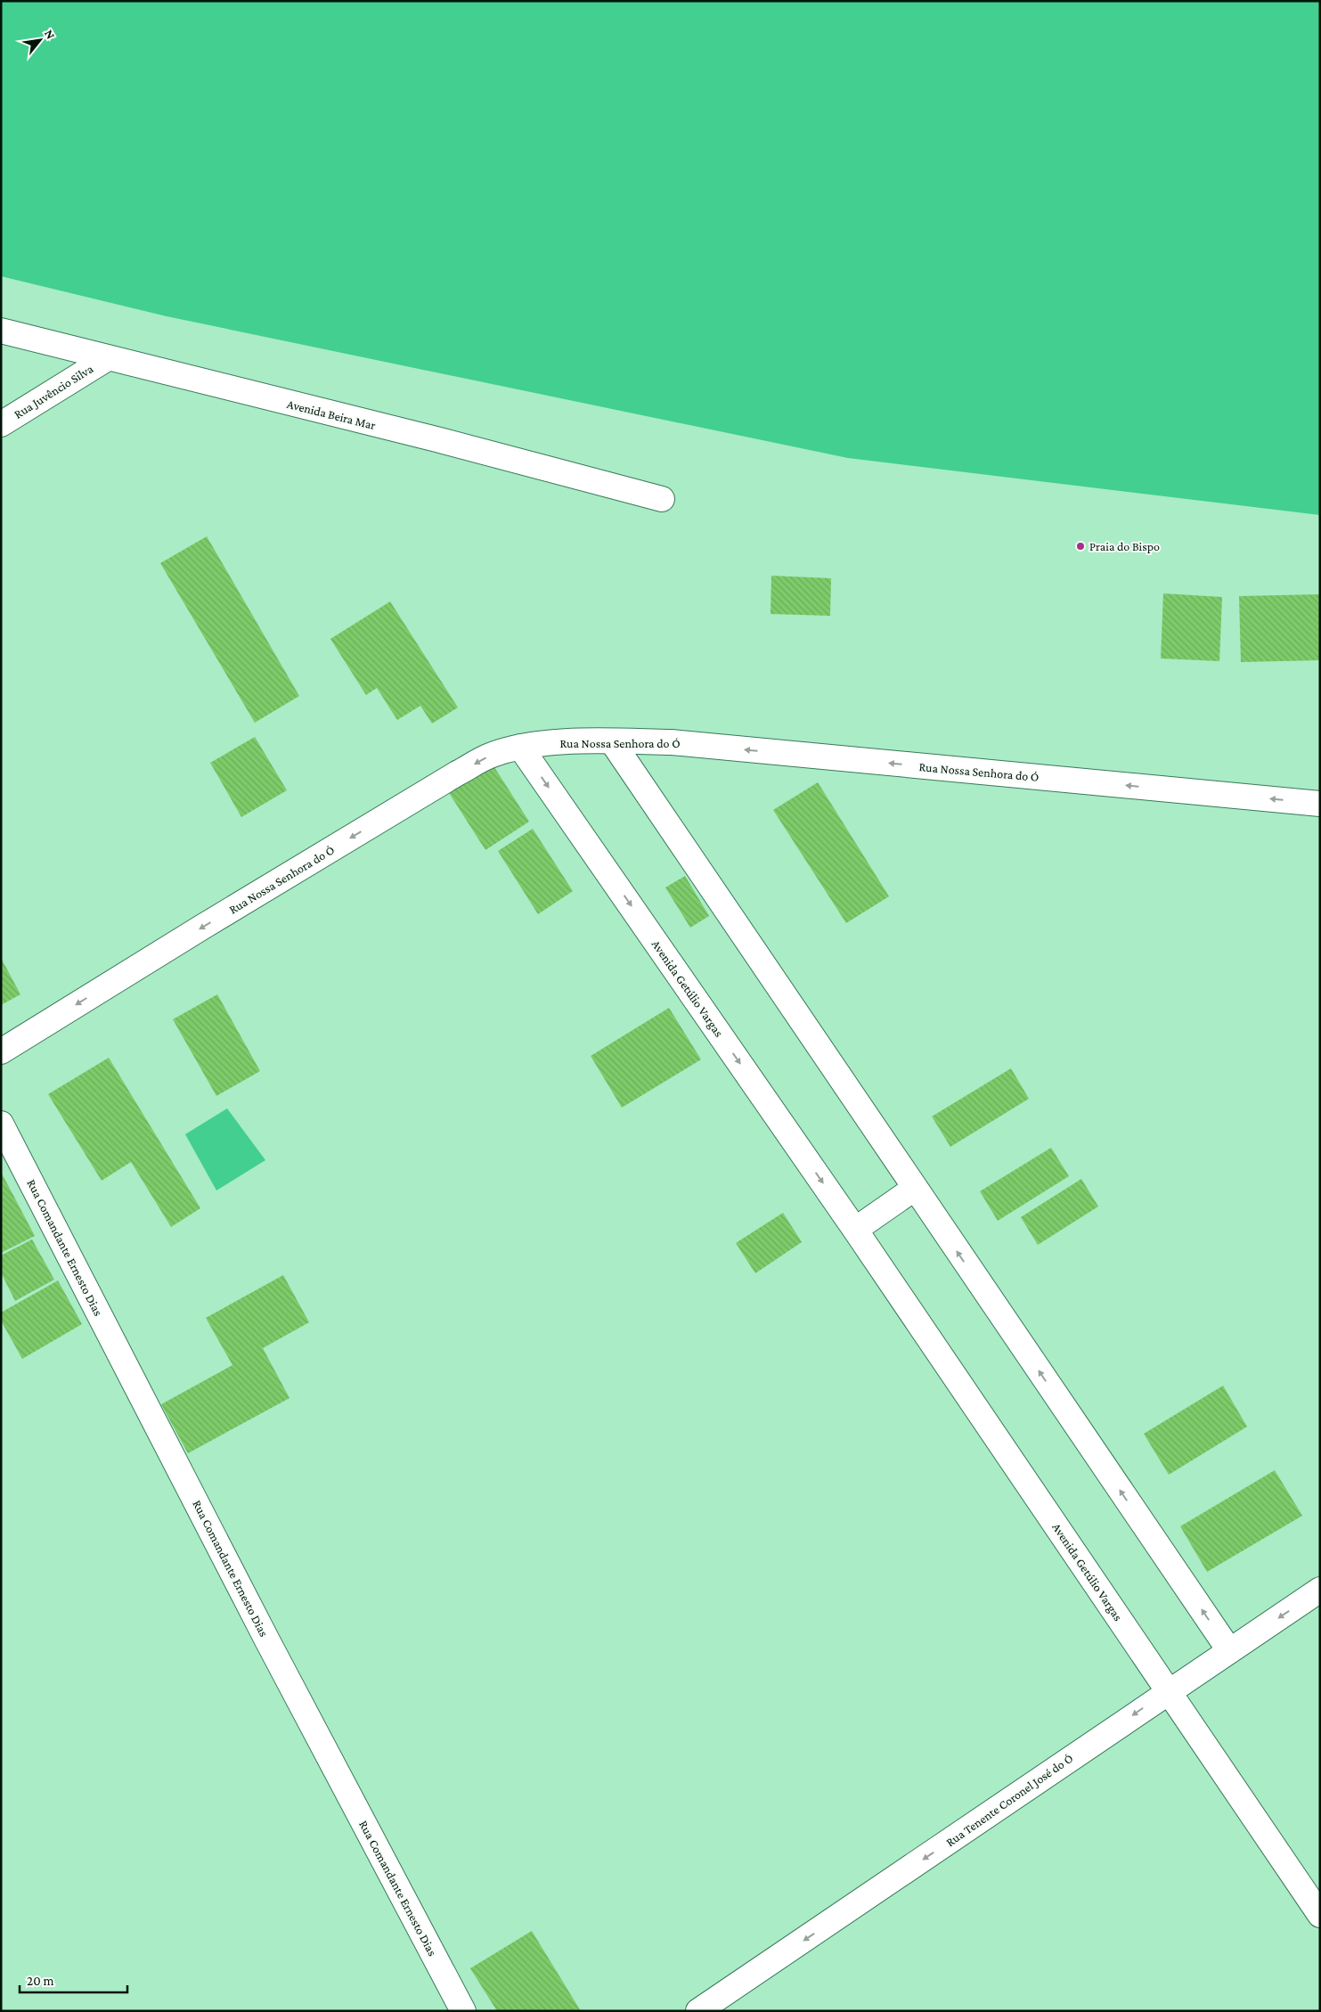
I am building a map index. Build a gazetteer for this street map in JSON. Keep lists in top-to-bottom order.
{
  "streets": {
    "street": [
      "Rua Juvêncio Silva",
      "Avenida Beira Mar",
      "Rua Nossa Senhora do Ó",
      "Avenida Getúlio Vargas",
      "Rua Comandante Ernesto Dias",
      "Rua Tenente Coronel José do Ó"
    ]
  },
  "crossings": [
    ["Rua Juvêncio Silva", "Avenida Beira Mar"],
    ["Rua Nossa Senhora do Ó", "Avenida Getúlio Vargas"],
    ["Avenida Getúlio Vargas", "Rua Tenente Coronel José do Ó"]
  ],
  "one_way": ["Rua Nossa Senhora do Ó", "Rua Tenente Coronel José do Ó"],
  "places": ["Praia do Bispo"],
  "scale_bar": "20 m",
  "north": "top right"
}
